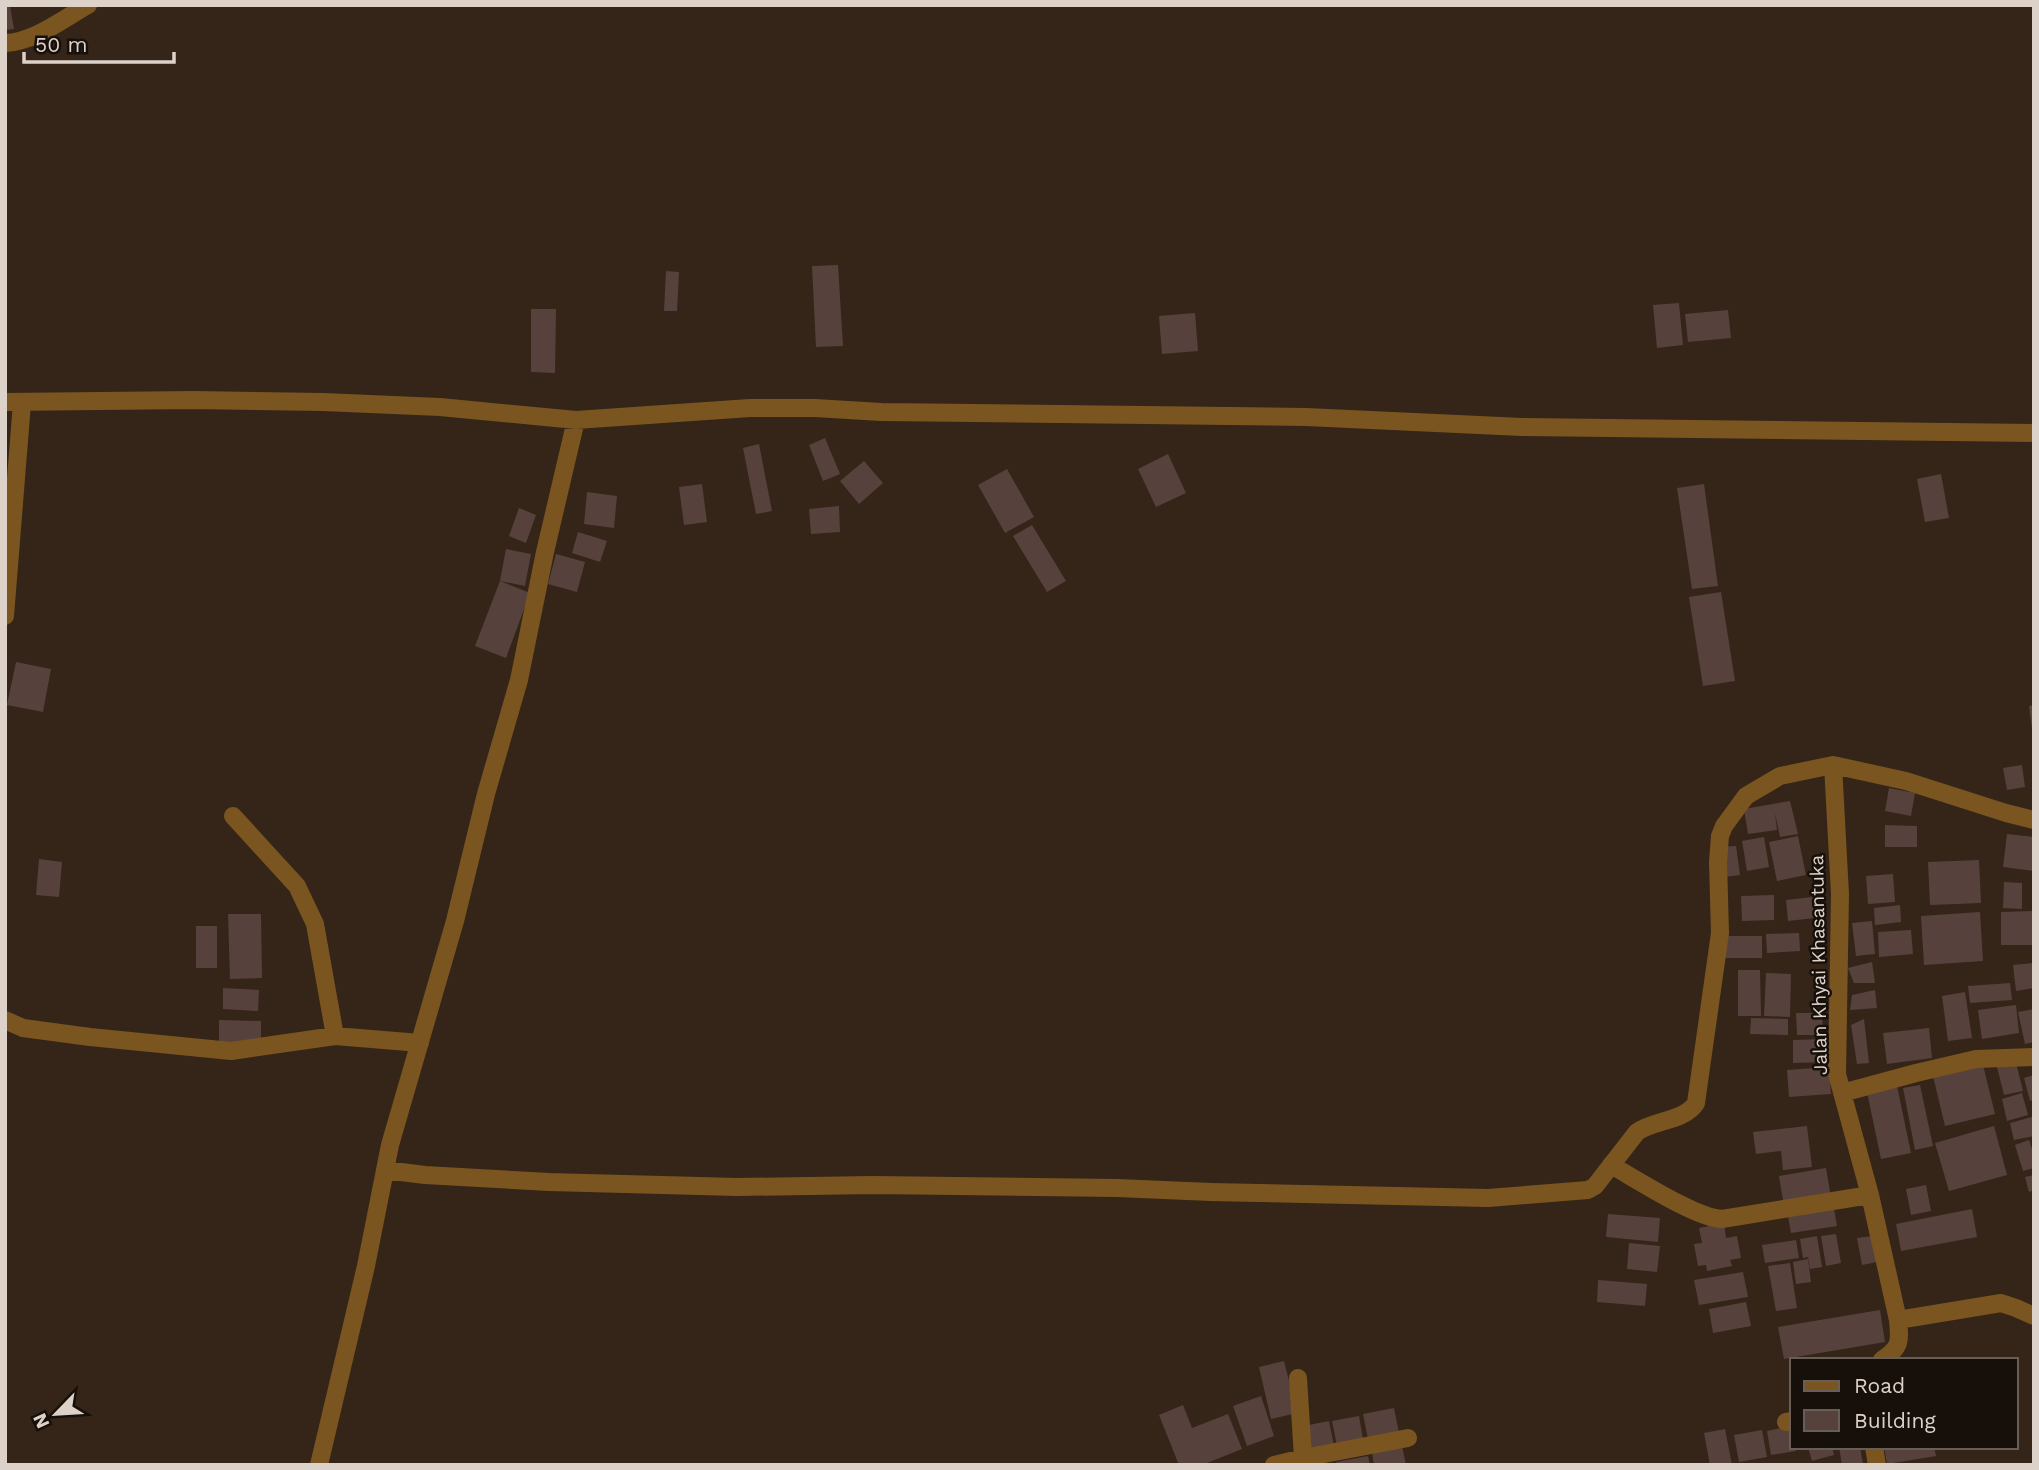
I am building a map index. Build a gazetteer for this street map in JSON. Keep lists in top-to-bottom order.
{
  "streets": {
    "street": ["Jalan Khyai Khasantuka"]
  },
  "legend": ["Road", "Building"],
  "scale_bar": "50 m",
  "north": "bottom left"
}
